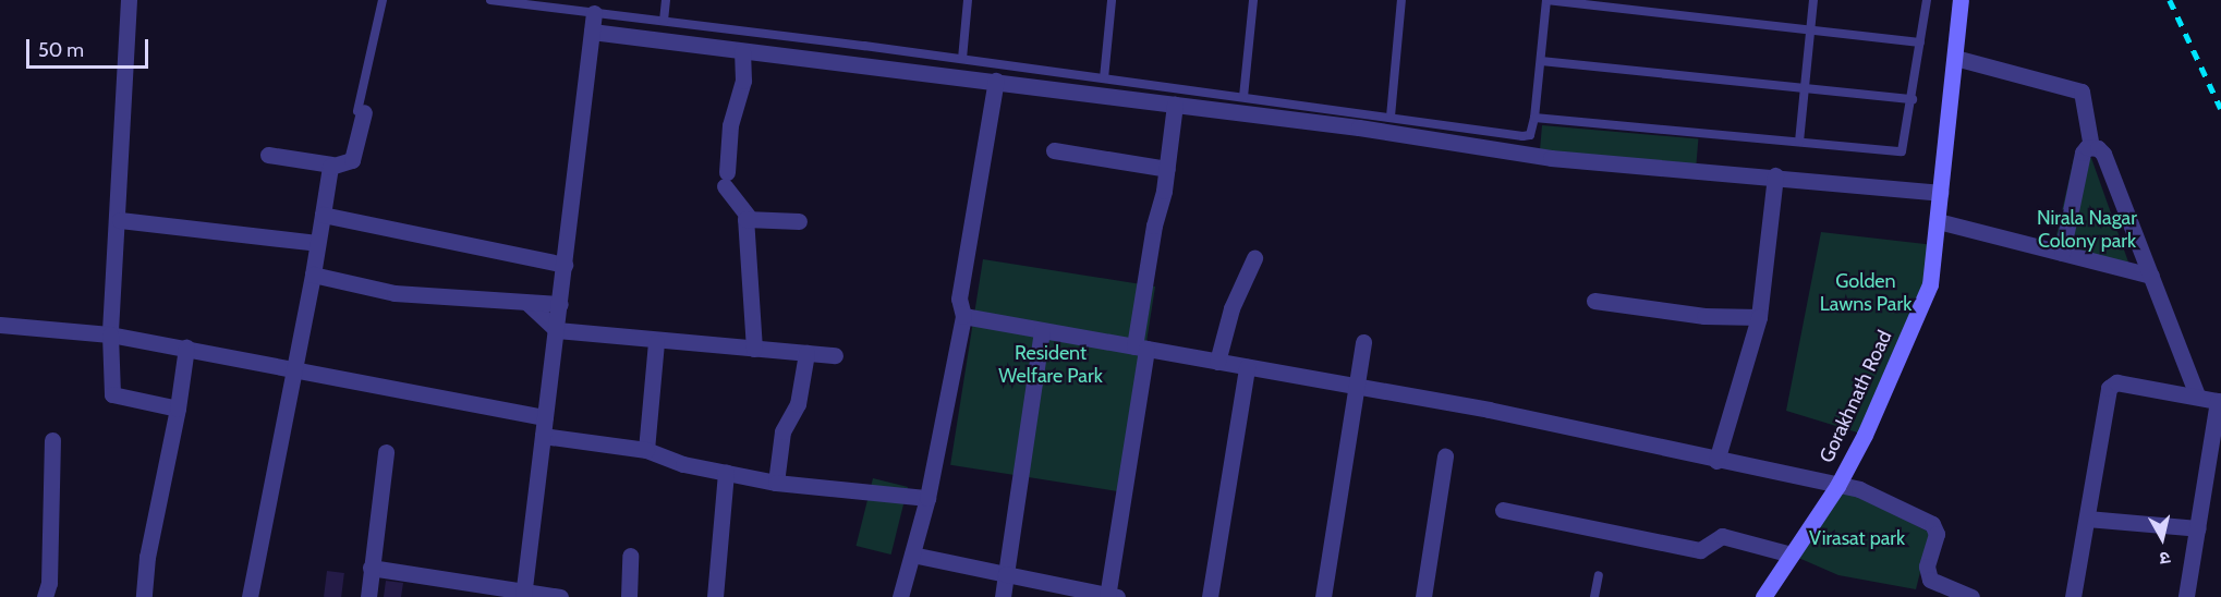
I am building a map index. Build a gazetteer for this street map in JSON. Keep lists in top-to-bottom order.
{
  "streets": {
    "main road": ["Gorakhnath Road"]
  },
  "parks": [
    "Nirala Nagar Colony park",
    "Golden Lawns Park",
    "Resident Welfare Park",
    "Virasat park"
  ],
  "scale_bar": "50 m",
  "north": "bottom"
}
